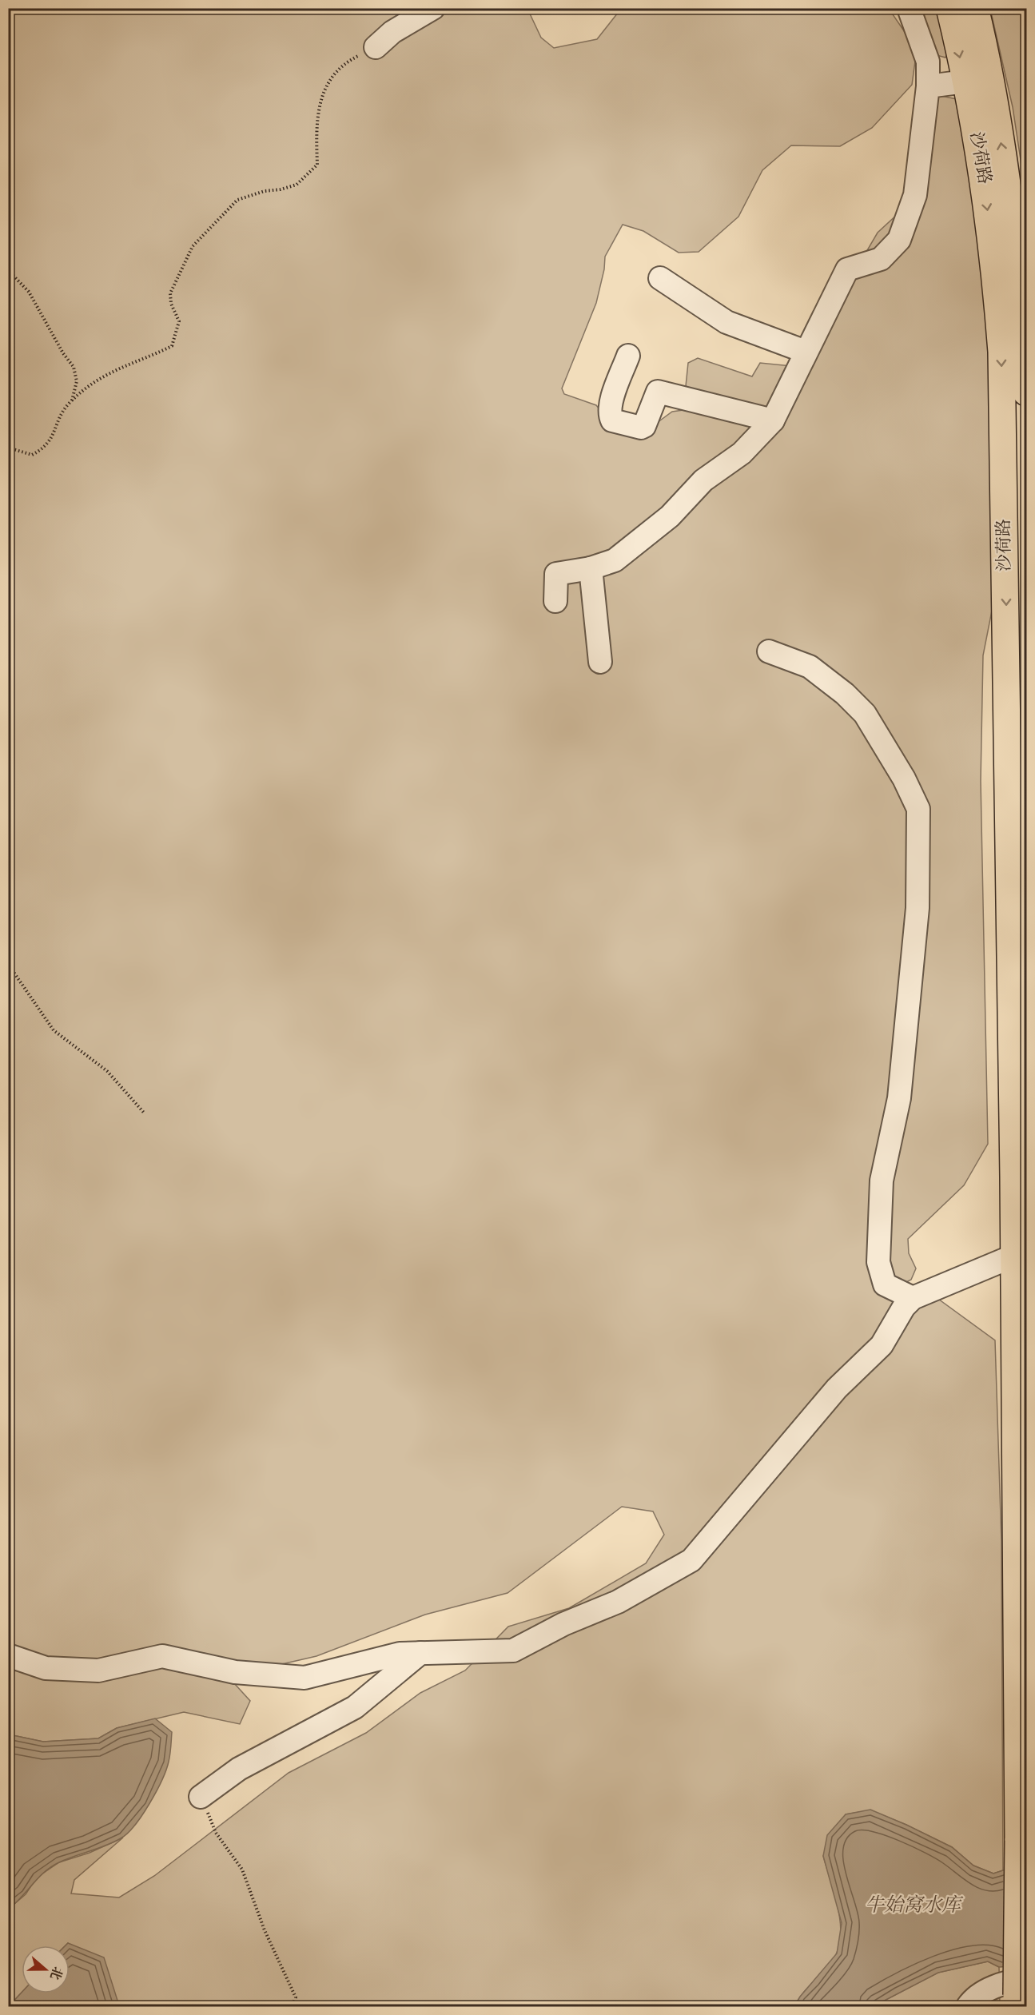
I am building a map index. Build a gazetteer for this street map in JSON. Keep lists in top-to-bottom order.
{
  "streets": {
    "main road": ["沙荷路"]
  },
  "water": ["牛始窝水库"],
  "north": "right"
}
